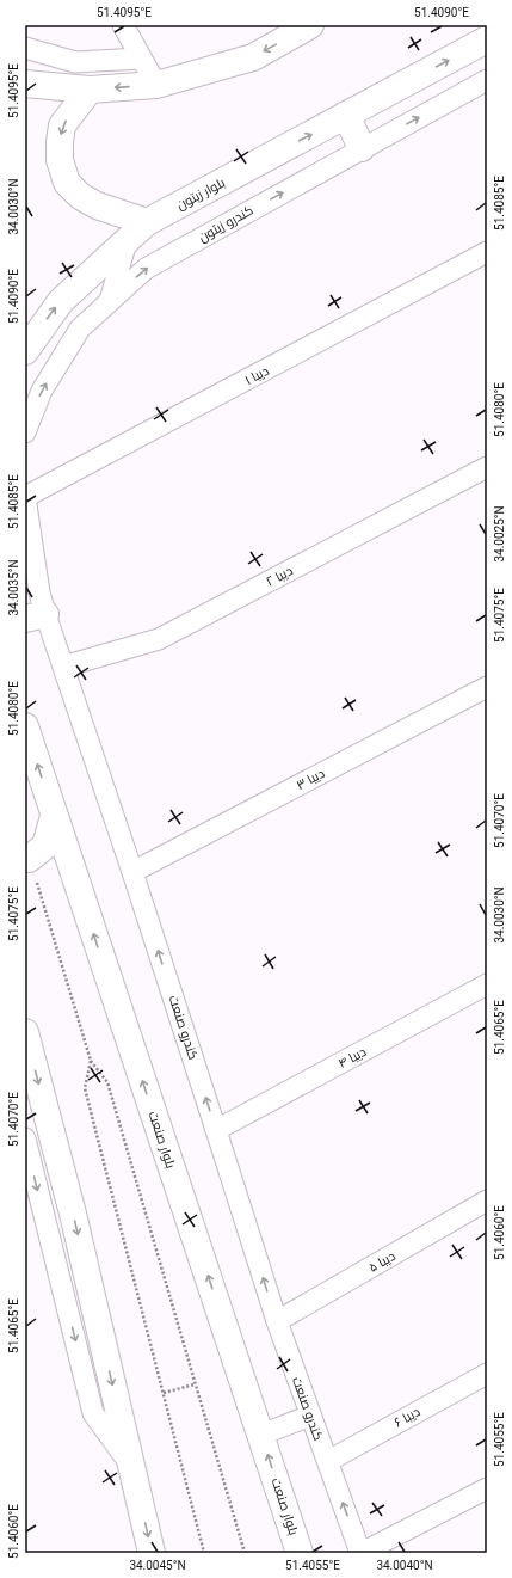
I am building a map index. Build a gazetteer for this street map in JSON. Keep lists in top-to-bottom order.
{
  "streets": {
    "main road": ["بلوار زیتون", "بلوار صنعت"],
    "street": [
      "کندرو زیتون",
      "دیبا ۱",
      "دیبا ۲",
      "دیبا ۳",
      "کندرو صنعت",
      "دیبا ۴",
      "دیبا ۵",
      "دیبا ۶"
    ]
  },
  "crossings": [
    ["دیبا ۱", "کندرو صنعت"],
    ["دیبا ۲", "کندرو صنعت"],
    ["دیبا ۳", "کندرو صنعت"],
    ["کندرو صنعت", "دیبا ۴"],
    ["کندرو صنعت", "دیبا ۵"],
    ["کندرو صنعت", "دیبا ۶"]
  ],
  "one_way": ["کندرو زیتون", "کندرو صنعت"],
  "coordinates": [
    "51.4095°E",
    "51.4090°E",
    "51.4085°E",
    "34.0030°N",
    "51.4080°E",
    "34.0025°N",
    "34.0035°N",
    "51.4075°E",
    "51.4070°E",
    "51.4065°E",
    "51.4060°E",
    "51.4055°E",
    "34.0045°N",
    "34.0040°N"
  ]
}
